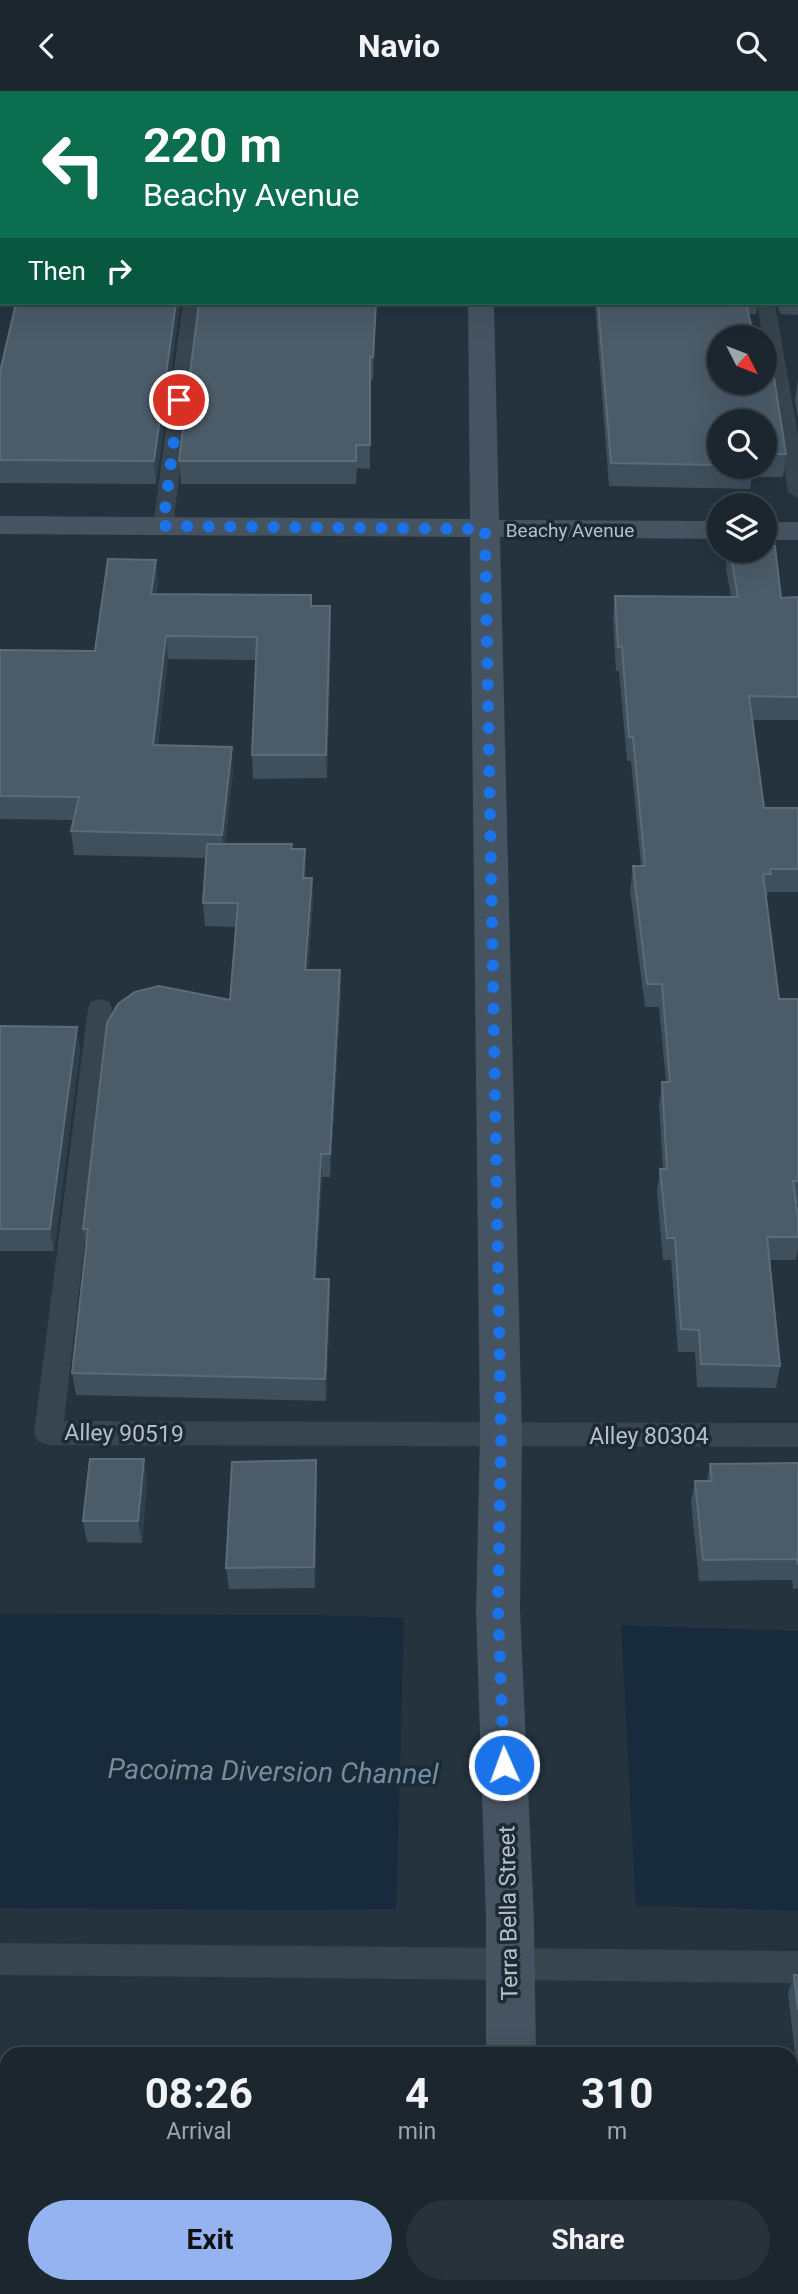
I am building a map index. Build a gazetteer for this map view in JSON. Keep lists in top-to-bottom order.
{
  "streets": {
    "main road": ["Beachy Avenue", "Terra Bella Street"],
    "lane": ["Alley 90519", "Alley 80304"]
  },
  "crossings": [
    ["Beachy Avenue", "Terra Bella Street"],
    ["Alley 90519", "Alley 80304"],
    ["Alley 90519", "Terra Bella Street"],
    ["Alley 80304", "Terra Bella Street"]
  ],
  "water": ["Pacoima Diversion Channel"],
  "north": "bottom right",
  "page": {
    "header": "Navio",
    "turn": ["220 m", "Beachy Avenue"],
    "then": "Then",
    "eta": [
      "08:26",
      "Arrival",
      "4",
      "min",
      "310",
      "m"
    ],
    "buttons": ["Exit", "Share"]
  }
}
